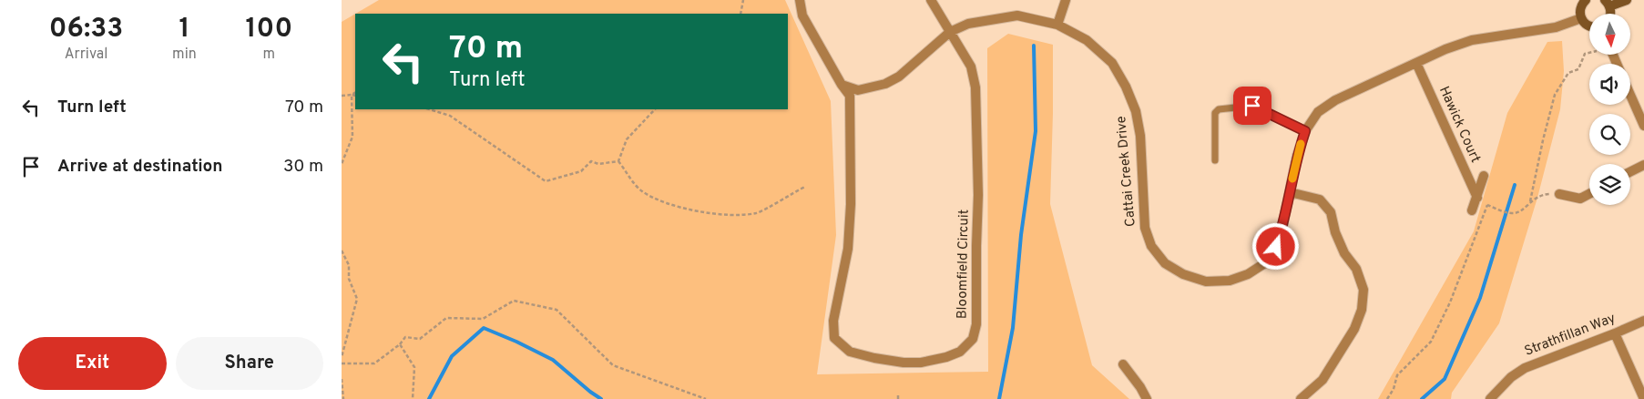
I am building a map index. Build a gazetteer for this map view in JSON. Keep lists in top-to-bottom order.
{
  "streets": {
    "street": [
      "Hawick Court",
      "Cattai Creek Drive",
      "Bloomfield Circuit",
      "Strathfillan Way"
    ]
  },
  "crossings": [
    ["Hawick Court", "Cattai Creek Drive"],
    ["Cattai Creek Drive", "Bloomfield Circuit"]
  ],
  "north": "bottom",
  "page": {
    "eta": [
      "06:33",
      "Arrival",
      "1",
      "min",
      "100",
      "m"
    ],
    "turn": ["70 m", "Turn left"],
    "list": [
      {
        "name": "Turn left",
        "value": "70 m"
      },
      {
        "name": "Arrive at destination",
        "value": "30 m"
      }
    ],
    "buttons": ["Exit", "Share"]
  }
}
